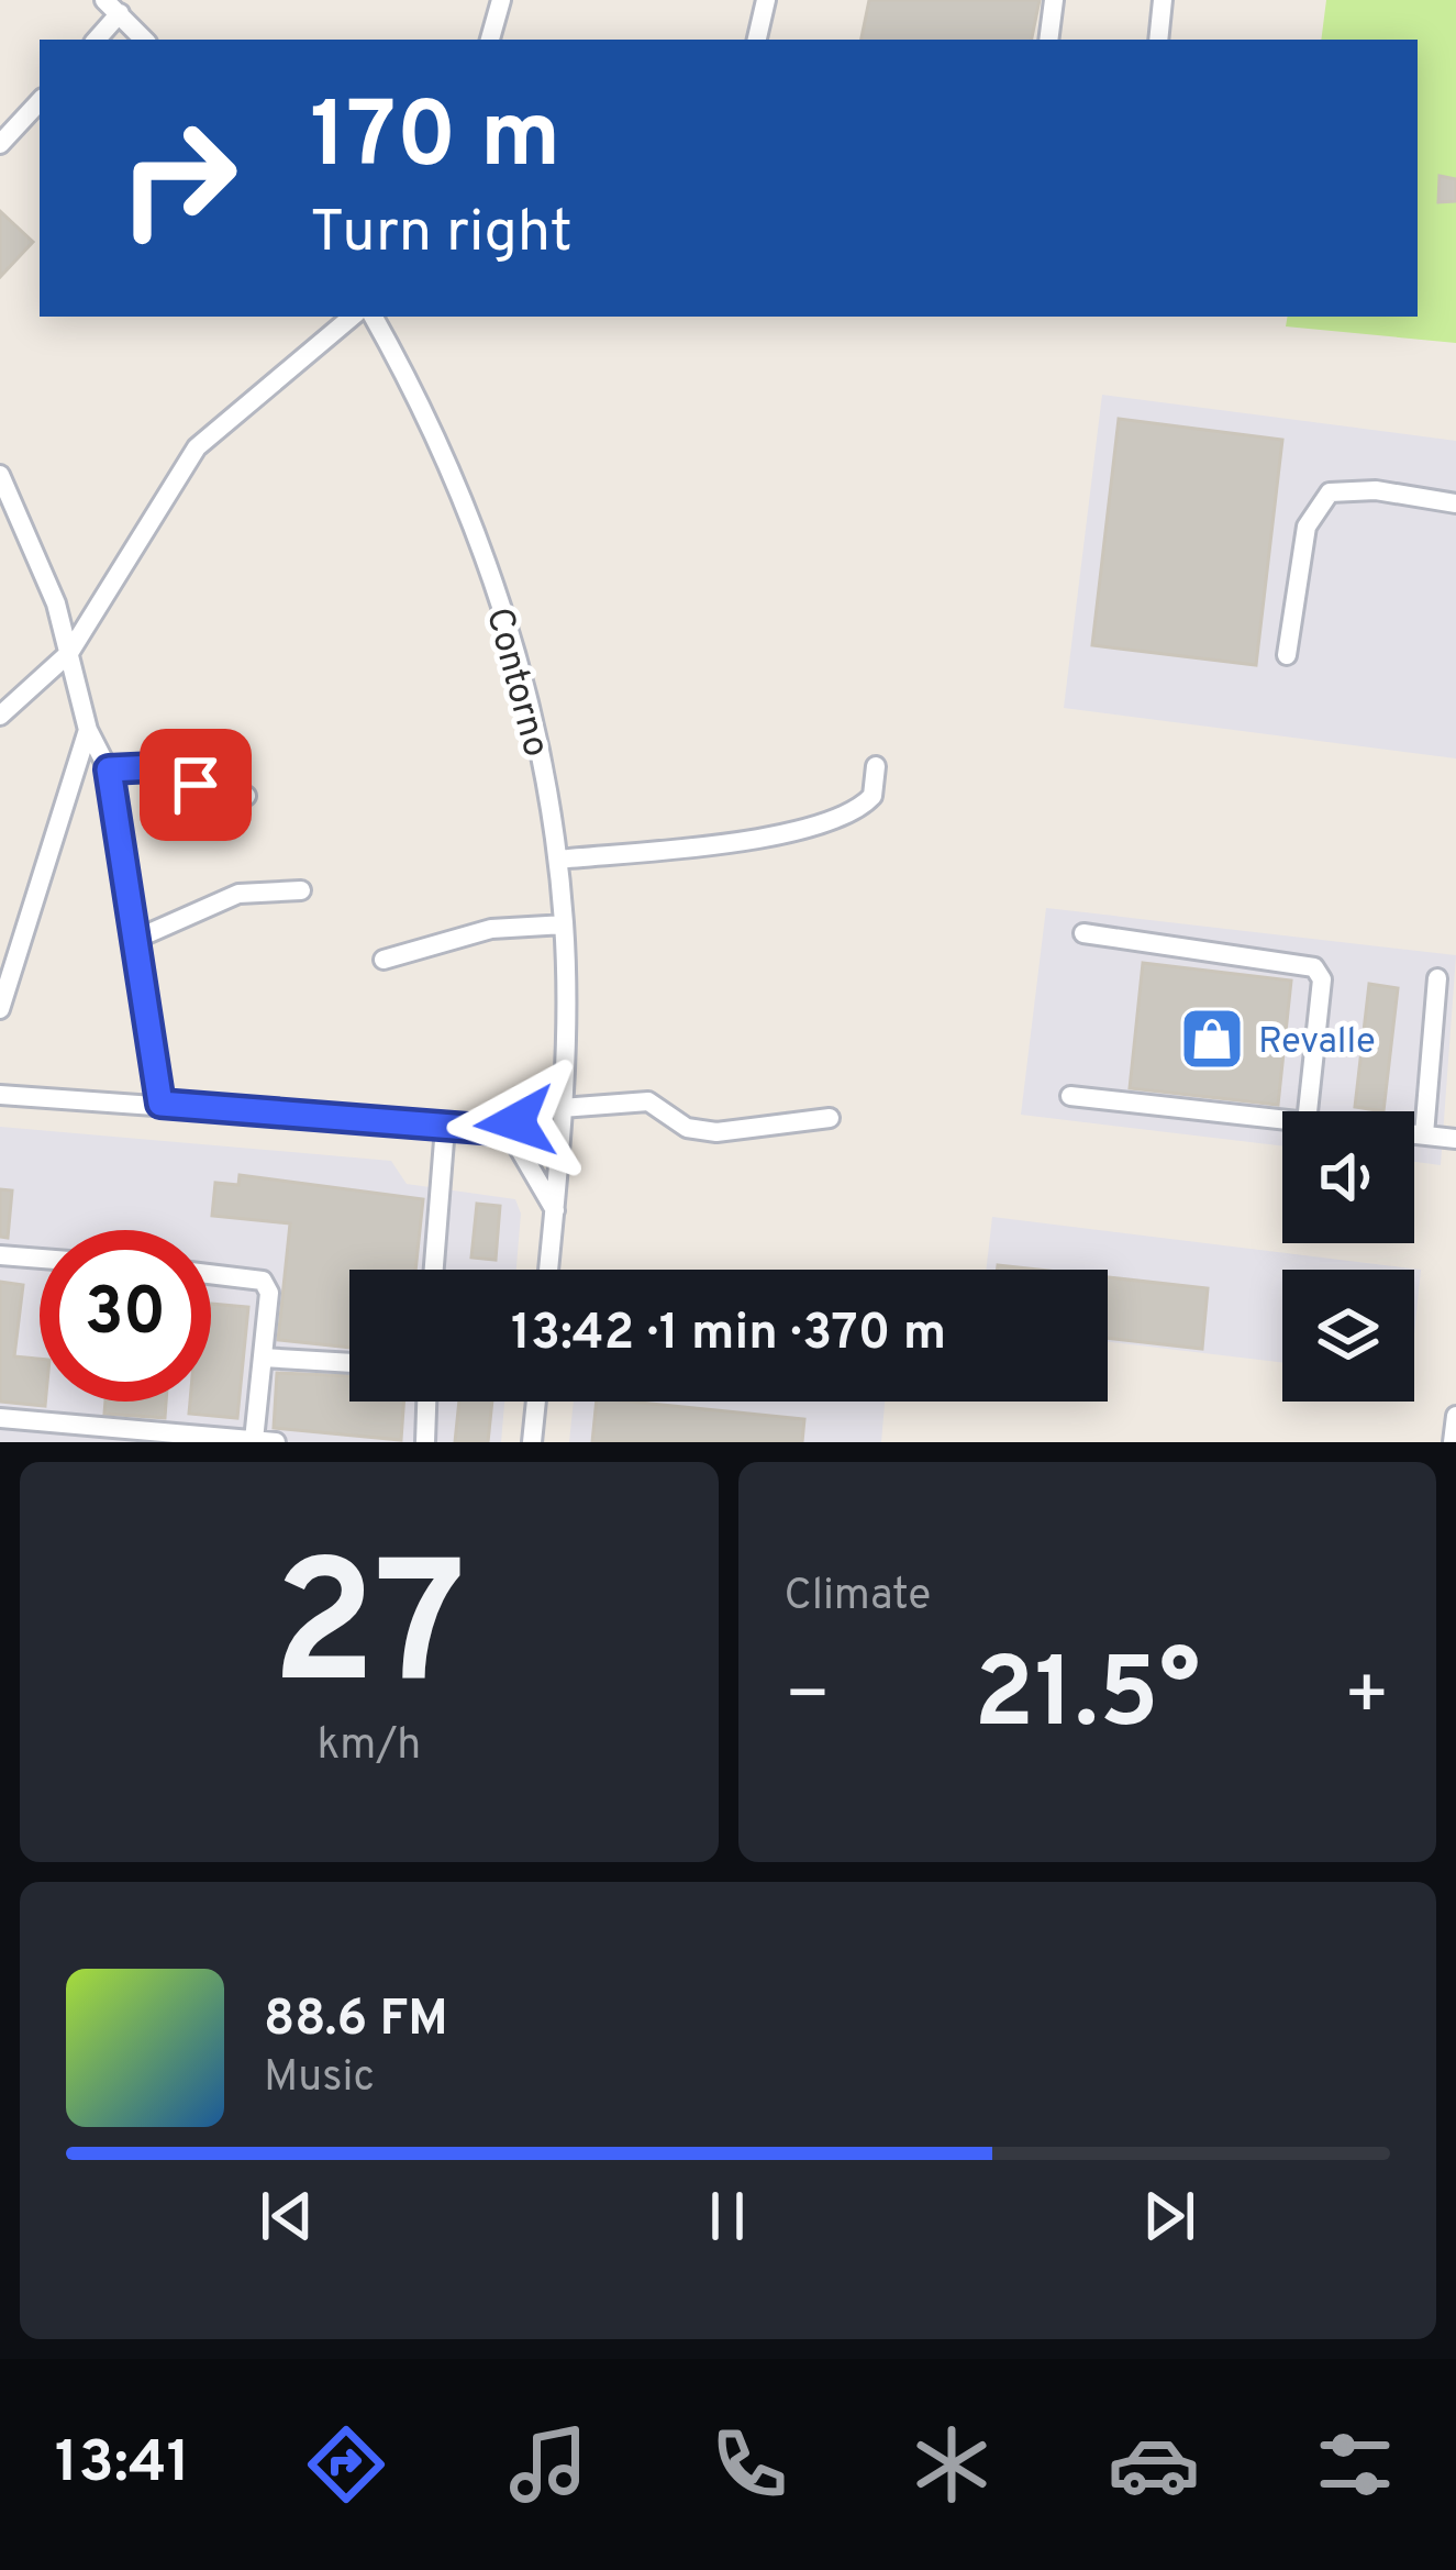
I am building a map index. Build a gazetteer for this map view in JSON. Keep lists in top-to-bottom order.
{
  "streets": {
    "street": ["Contorno"]
  },
  "places": {
    "shop": ["Revalle"]
  },
  "page": {
    "turn": ["170 m", "Turn right"],
    "limit": "30",
    "trip": "13:42 · 1 min · 370 m",
    "tile": [
      ["27", "km/h"],
      "Climate"
    ],
    "heat": ["−", "21.5°", "+"],
    "song": ["88.6 FM", "Music"],
    "tabs": "13:41"
  }
}
